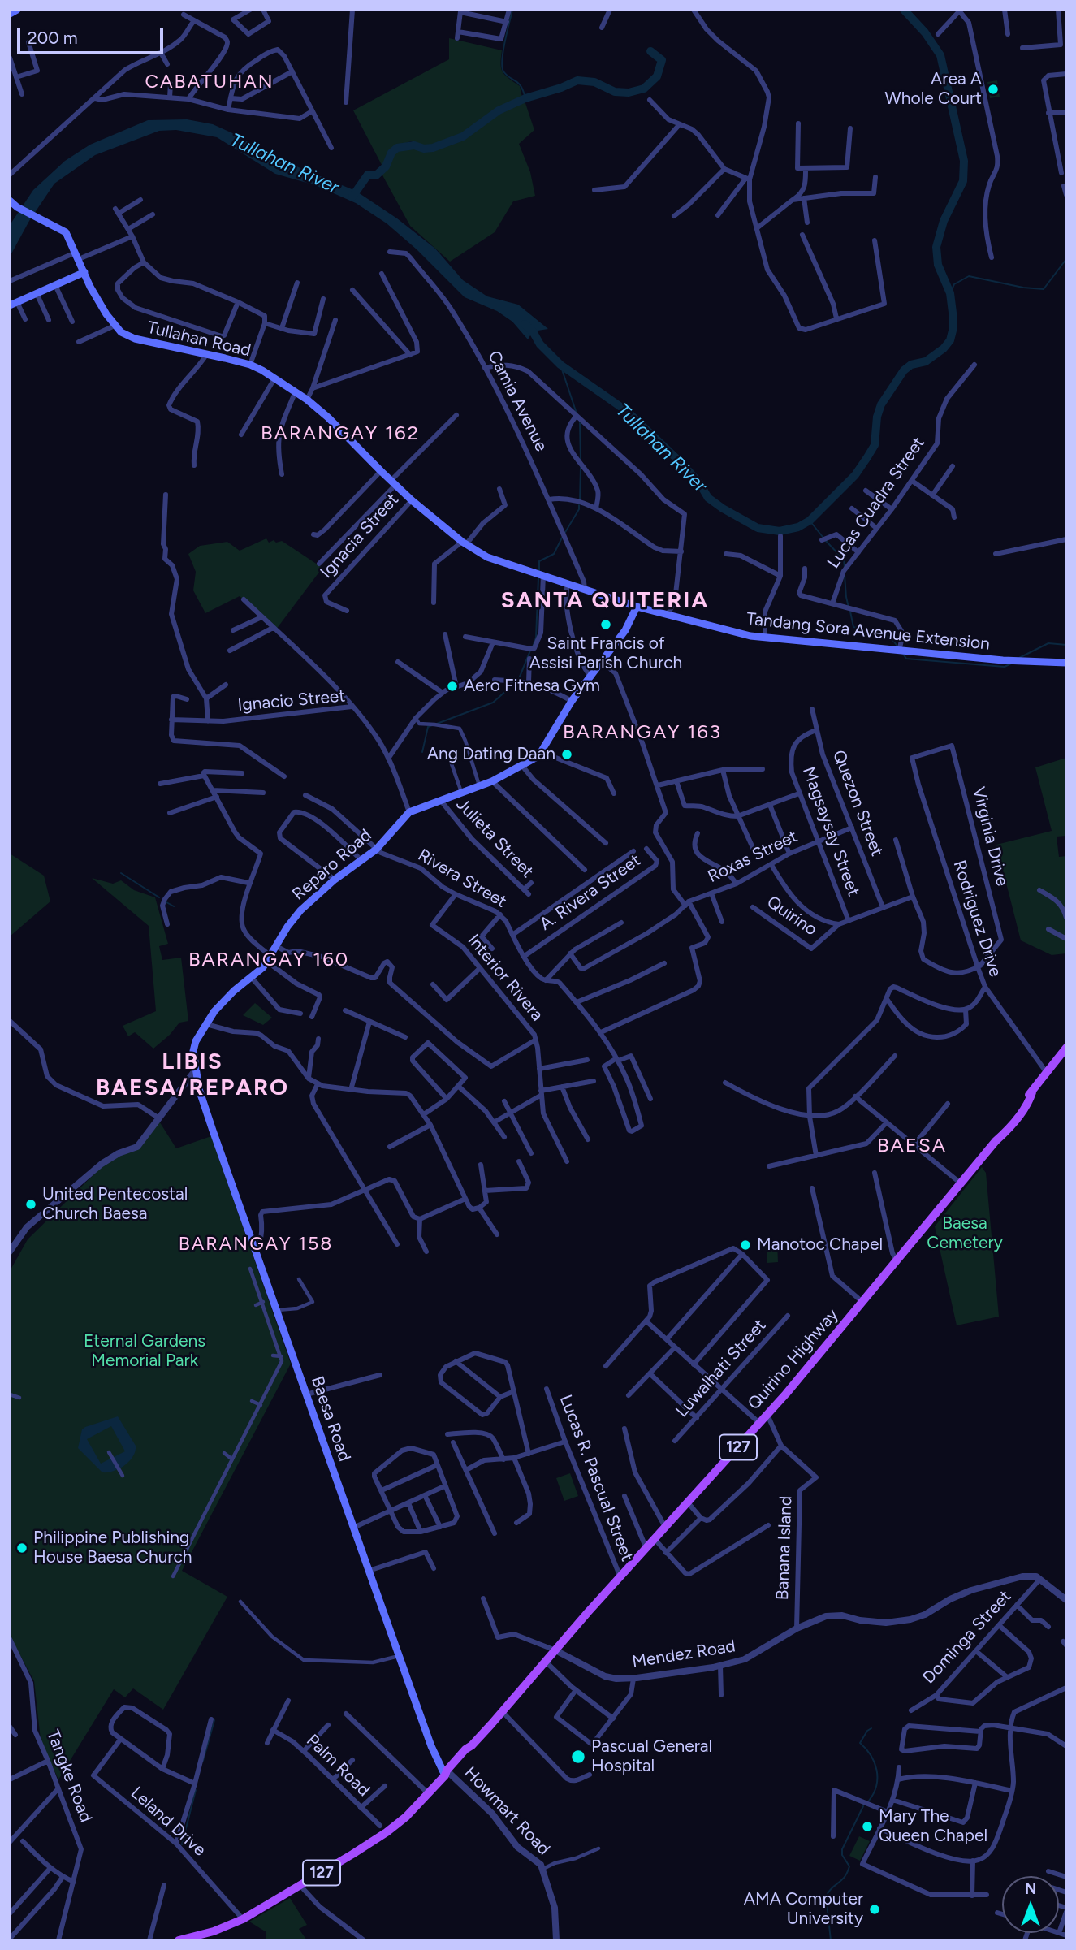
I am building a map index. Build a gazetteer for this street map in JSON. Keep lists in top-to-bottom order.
{
  "streets": {
    "main road": [
      "Tullahan Road",
      "Tandang Sora Avenue Extension",
      "Reparo Road",
      "Quirino Highway",
      "Baesa Road",
      "127"
    ],
    "street": [
      "Camia Avenue",
      "Lucas Cuadra Street",
      "Ignacia Street",
      "Ignacio Street",
      "Quezon Street",
      "Magsaysay Street",
      "Virginia Drive",
      "Julieta Street",
      "Roxas Street",
      "Rivera Street",
      "A. Rivera Street",
      "Quirino",
      "Rodriguez Drive",
      "Interior Rivera",
      "Luwalhati Street",
      "Lucas R. Pascual Street",
      "Banana Island",
      "Dominga Street",
      "Mendez Road",
      "Palm Road",
      "Tangke Road",
      "Howmart Road",
      "Leland Drive"
    ]
  },
  "crossings": [
    ["Tullahan Road", "Camia Avenue"],
    ["Tullahan Road", "Ignacia Street"],
    ["Tullahan Road", "Tandang Sora Avenue Extension"],
    ["Tullahan Road", "Reparo Road"],
    ["Tandang Sora Avenue Extension", "Reparo Road"],
    ["Ignacio Street", "Reparo Road"],
    ["Quezon Street", "Magsaysay Street"],
    ["Quezon Street", "Roxas Street"],
    ["Magsaysay Street", "Roxas Street"],
    ["Virginia Drive", "Rodriguez Drive"],
    ["Julieta Street", "Reparo Road"],
    ["Reparo Road", "Rivera Street"],
    ["Reparo Road", "Baesa Road"],
    ["Rivera Street", "A. Rivera Street"],
    ["Rivera Street", "Interior Rivera"],
    ["Rodriguez Drive", "Quirino Highway"],
    ["Quirino Highway", "Baesa Road"],
    ["Quirino Highway", "Lucas R. Pascual Street"],
    ["Quirino Highway", "Mendez Road"],
    ["Quirino Highway", "Howmart Road"],
    ["Quirino Highway", "Leland Drive"],
    ["Baesa Road", "Howmart Road"],
    ["Banana Island", "Mendez Road"],
    ["Dominga Street", "Mendez Road"]
  ],
  "districts": [
    "CABATUHAN",
    "BARANGAY 162",
    "SANTA QUITERIA",
    "BARANGAY 163",
    "BARANGAY 160",
    "LIBIS BAESA/REPARO",
    "BAESA",
    "BARANGAY 158"
  ],
  "water": ["Tullahan River"],
  "parks": ["Baesa Cemetery", "Eternal Gardens Memorial Park"],
  "places": [
    "Area A Whole Court",
    "Saint Francis of Assisi Parish Church",
    "Aero Fitnesa Gym",
    "Ang Dating Daan",
    "United Pentecostal Church Baesa",
    "Manotoc Chapel",
    "Philippine Publishing House Baesa Church",
    "Pascual General Hospital",
    "Mary The Queen Chapel",
    "AMA Computer University"
  ],
  "scale_bar": "200 m",
  "north": "top"
}
